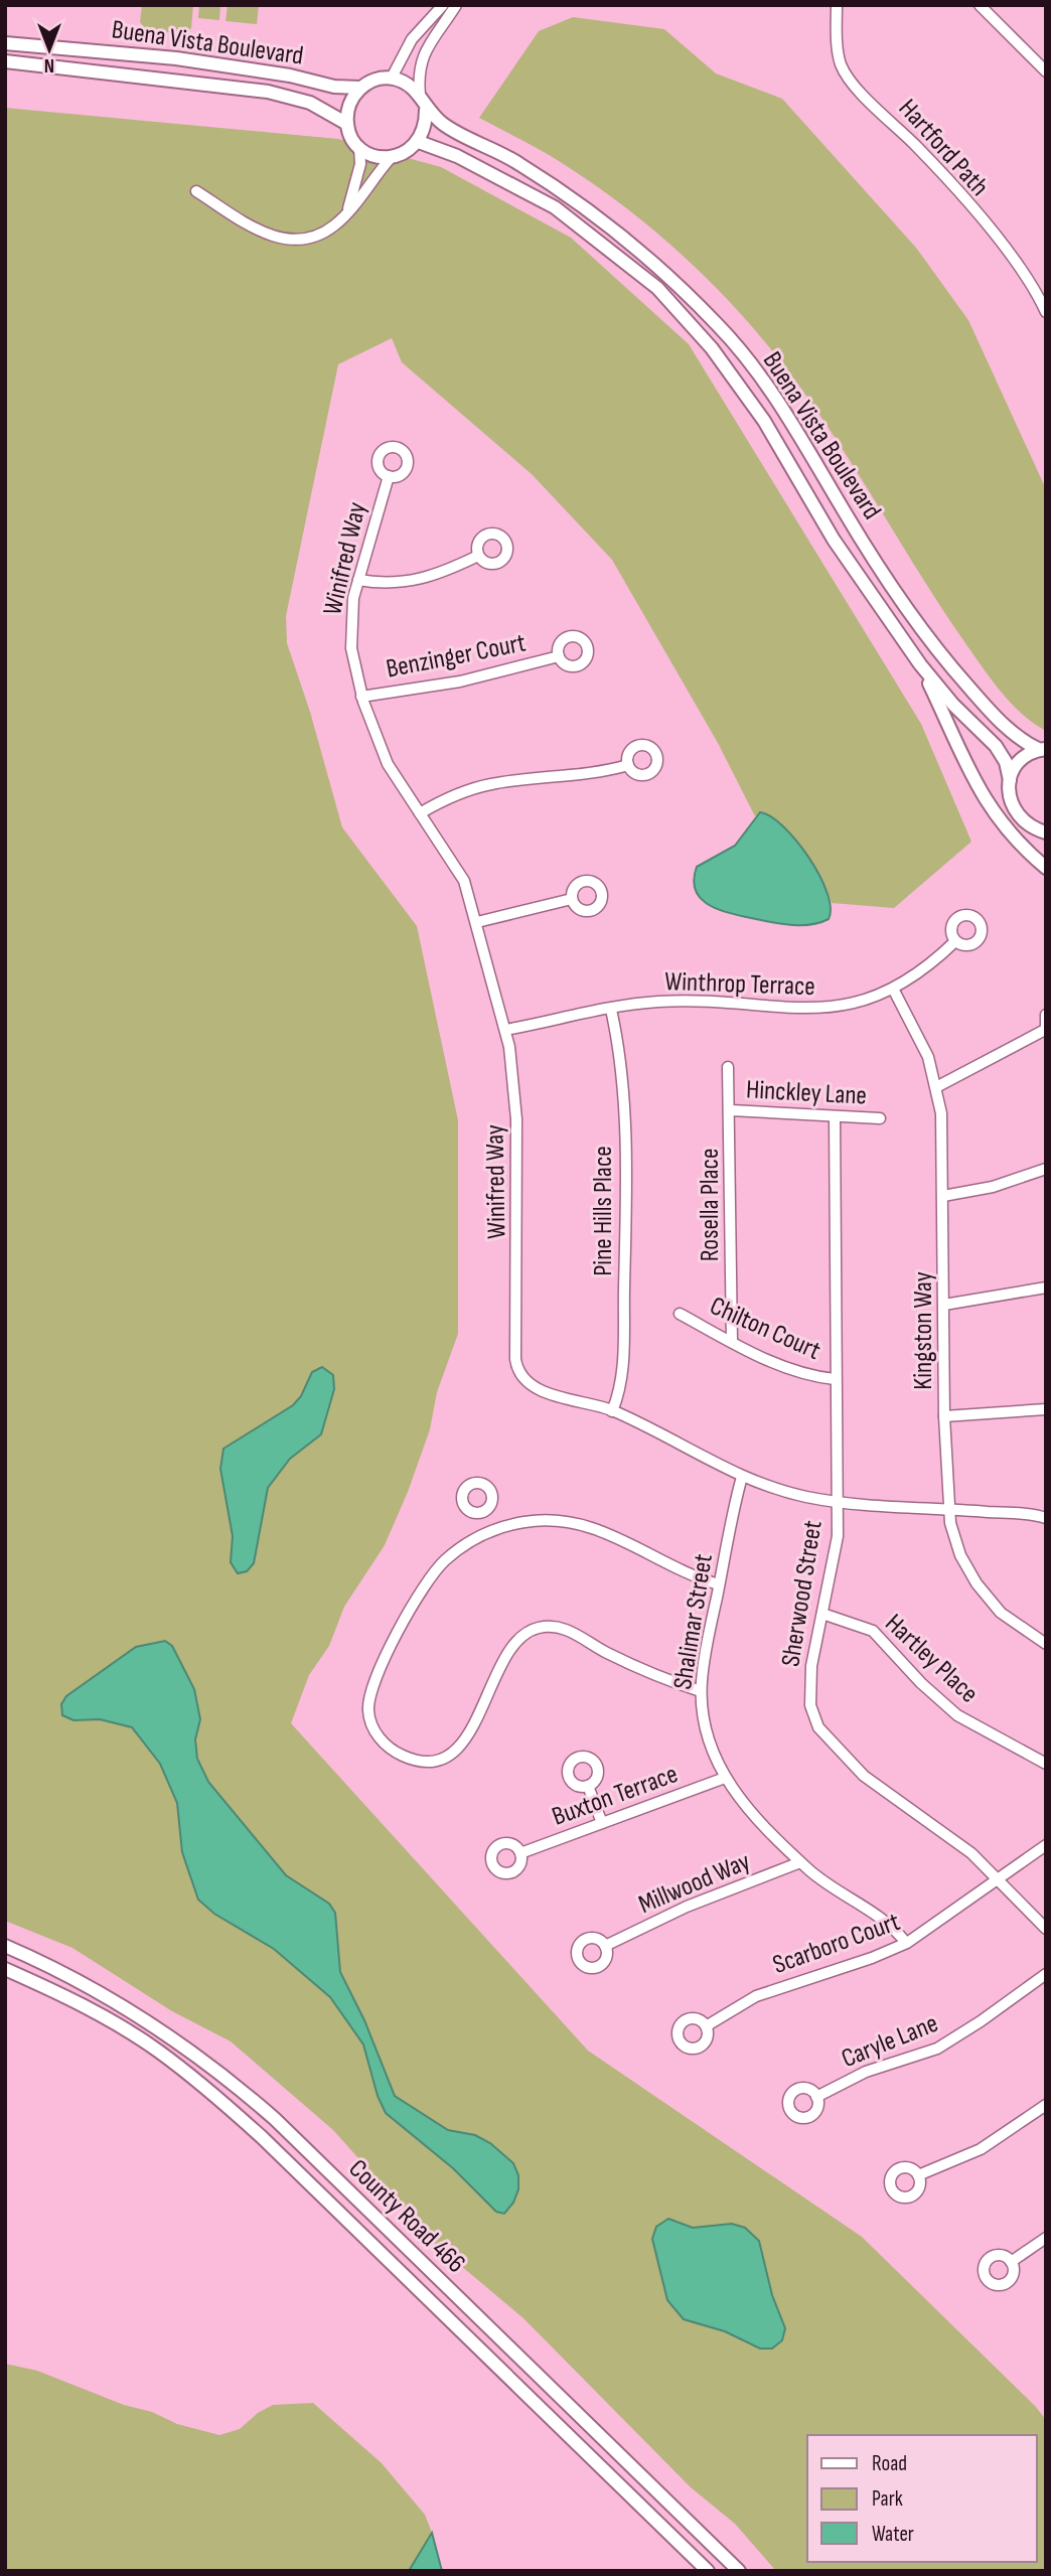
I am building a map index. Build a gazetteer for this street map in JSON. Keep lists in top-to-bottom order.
{
  "streets": {
    "main road": ["Buena Vista Boulevard", "County Road 466"],
    "street": [
      "Hartford Path",
      "Winifred Way",
      "Benzinger Court",
      "Winthrop Terrace",
      "Hinckley Lane",
      "Rosella Place",
      "Pine Hills Place",
      "Chilton Court",
      "Kingston Way",
      "Sherwood Street",
      "Shalimar Street",
      "Hartley Place",
      "Buxton Terrace",
      "Millwood Way",
      "Scarboro Court",
      "Caryle Lane"
    ]
  },
  "crossings": [
    ["Winifred Way", "Benzinger Court"],
    ["Winifred Way", "Winthrop Terrace"],
    ["Winifred Way", "Pine Hills Place"],
    ["Winifred Way", "Kingston Way"],
    ["Winifred Way", "Sherwood Street"],
    ["Winifred Way", "Shalimar Street"],
    ["Winthrop Terrace", "Pine Hills Place"],
    ["Winthrop Terrace", "Kingston Way"],
    ["Hinckley Lane", "Rosella Place"],
    ["Hinckley Lane", "Sherwood Street"],
    ["Rosella Place", "Chilton Court"],
    ["Chilton Court", "Sherwood Street"],
    ["Sherwood Street", "Hartley Place"],
    ["Sherwood Street", "Scarboro Court"],
    ["Shalimar Street", "Buxton Terrace"],
    ["Shalimar Street", "Millwood Way"],
    ["Shalimar Street", "Scarboro Court"]
  ],
  "legend": ["Road", "Park", "Water"],
  "north": "bottom"
}
